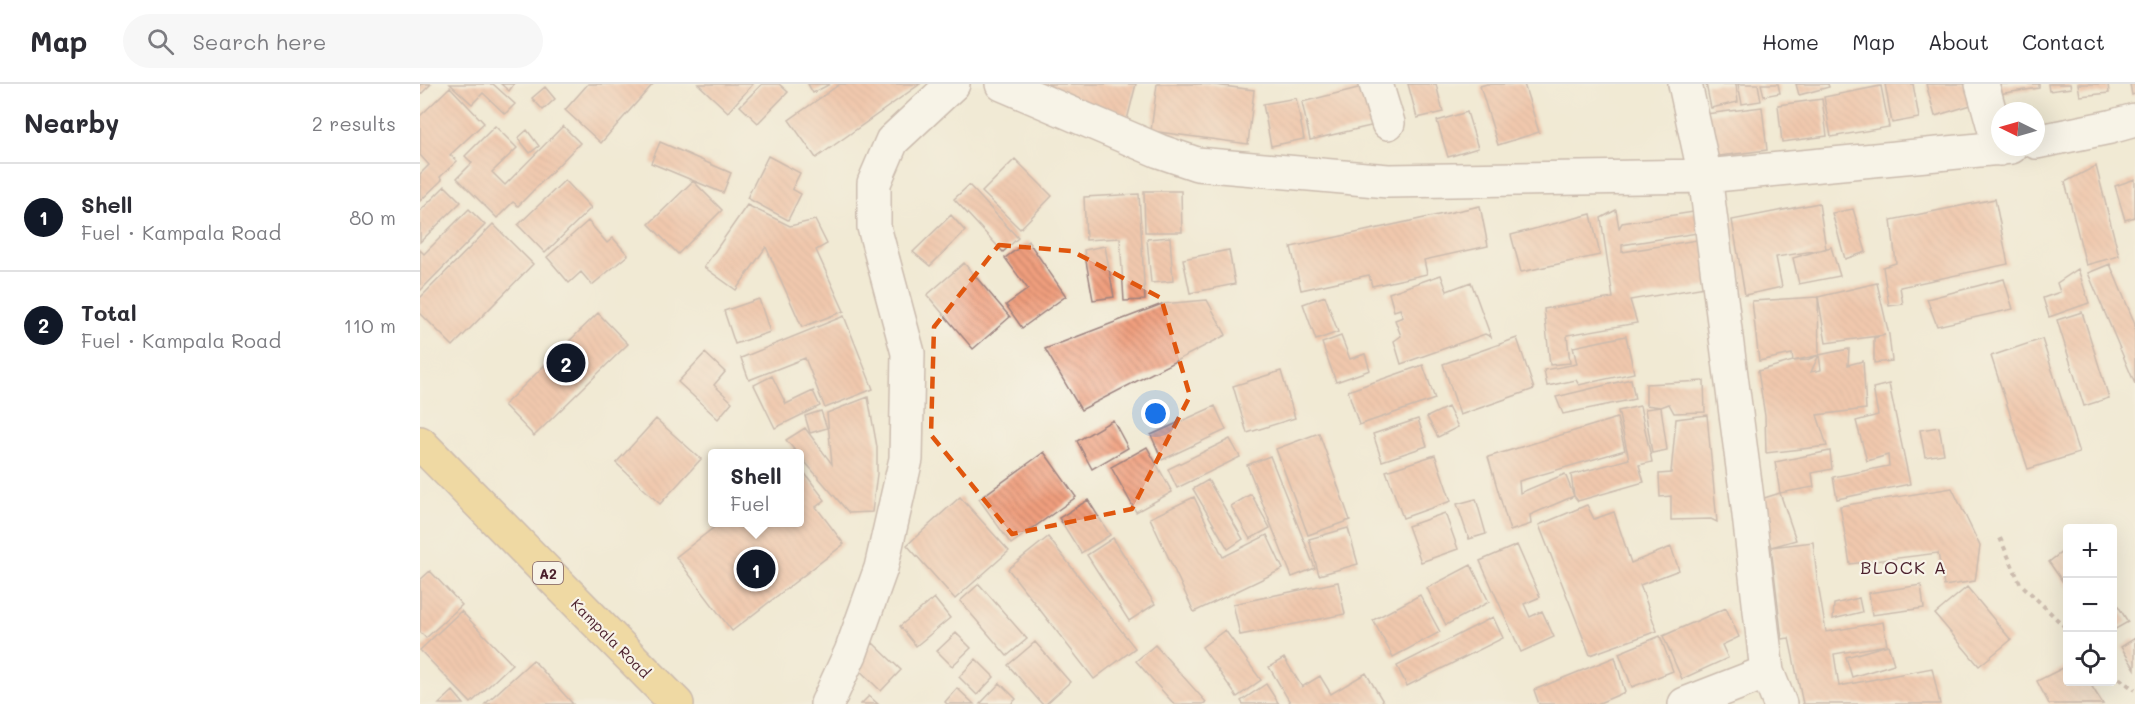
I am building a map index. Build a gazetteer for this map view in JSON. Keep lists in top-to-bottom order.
{
  "streets": {
    "main road": ["A2", "Kampala Road"]
  },
  "districts": ["BLOCK A"],
  "north": "left",
  "page": {
    "header": "Map",
    "search": "Search here",
    "nav": [
      "Home",
      "Map",
      "About",
      "Contact"
    ],
    "heading": ["Nearby", "2 results"],
    "list": [
      {
        "mark": "1",
        "name": "Shell",
        "note": "Fuel · Kampala Road",
        "value": "80 m"
      },
      {
        "mark": "2",
        "name": "Total",
        "note": "Fuel · Kampala Road",
        "value": "110 m"
      }
    ],
    "pins": ["2", "1"],
    "popup": ["Shell", "Fuel"],
    "map_buttons": ["+", "−"]
  }
}
